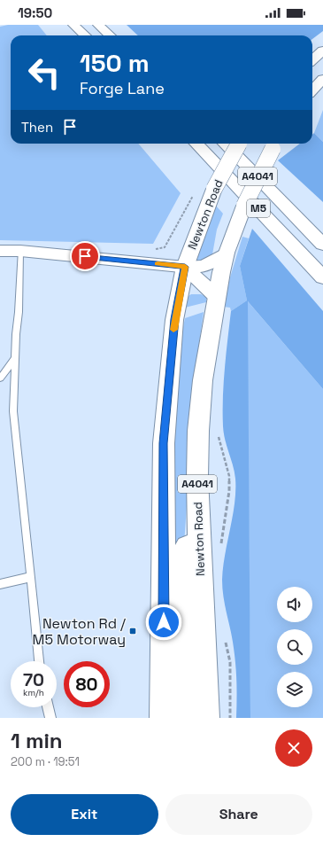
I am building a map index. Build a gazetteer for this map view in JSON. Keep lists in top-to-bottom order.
{
  "streets": {
    "highway": ["A4041", "M5", "Newton Road"]
  },
  "places": {
    "transit": ["Newton Rd / M5 Motorway"]
  },
  "page": {
    "status": "19:50",
    "turn": ["150 m", "Forge Lane"],
    "then": "Then",
    "speed": "70 km/h",
    "limit": "80",
    "heading": ["1 min", "200 m · 19:51"],
    "buttons": ["Exit", "Share"]
  }
}
